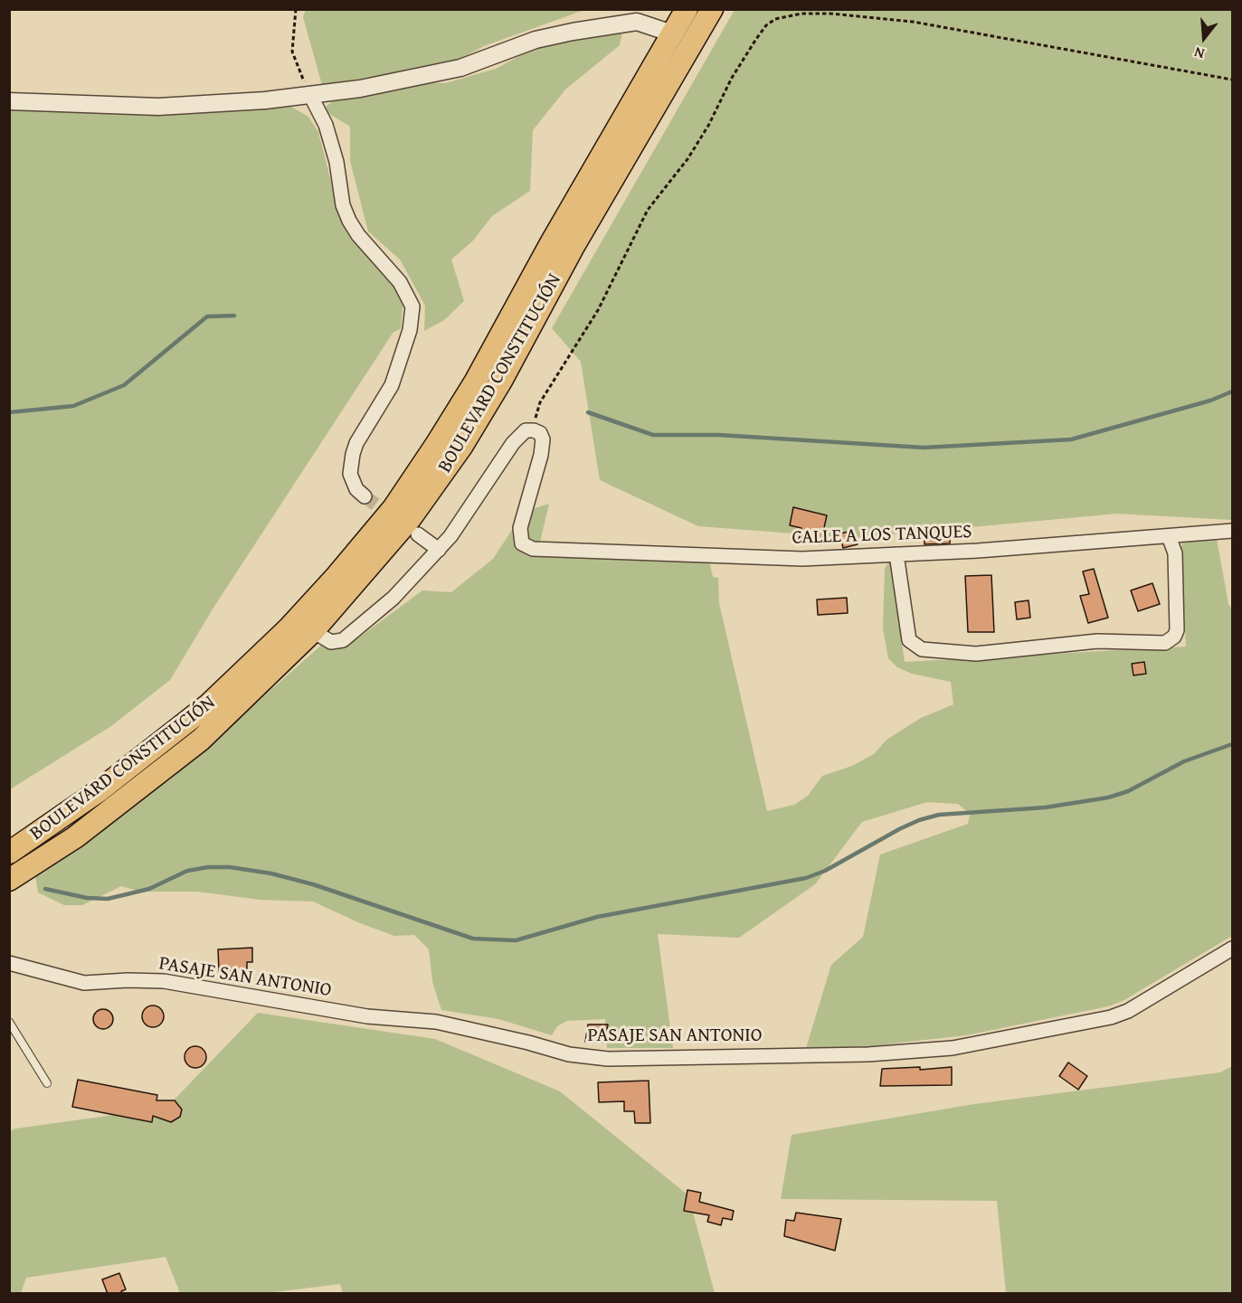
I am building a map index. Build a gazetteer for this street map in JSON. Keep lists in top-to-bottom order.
{
  "streets": {
    "highway": ["BOULEVARD CONSTITUCIÓN"],
    "street": ["CALLE A LOS TANQUES", "PASAJE SAN ANTONIO"]
  },
  "north": "bottom"
}
